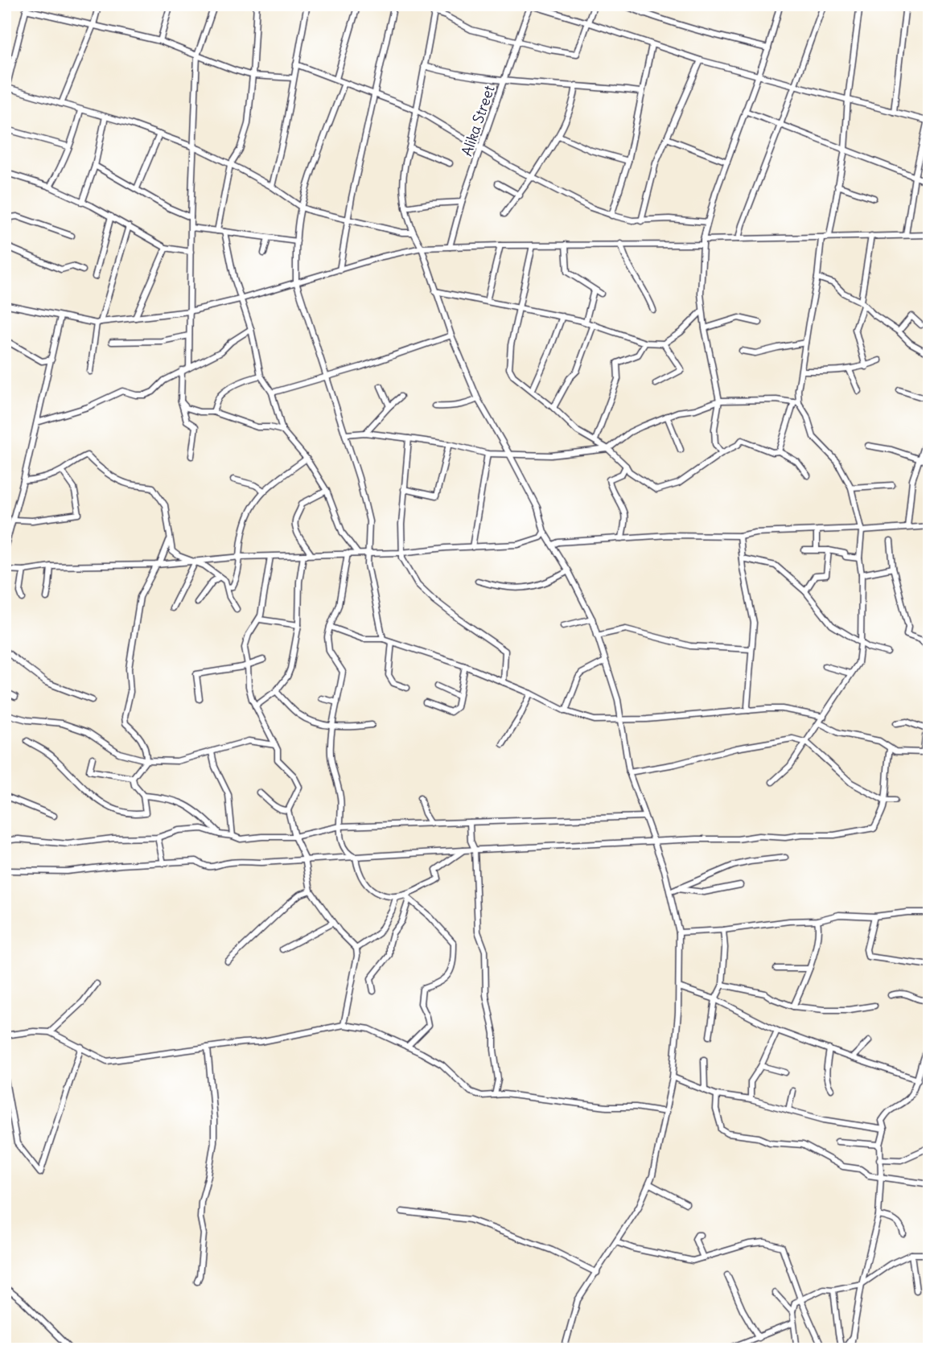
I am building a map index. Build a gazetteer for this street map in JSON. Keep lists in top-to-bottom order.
{
  "streets": {
    "street": ["Alika Street"]
  }
}
